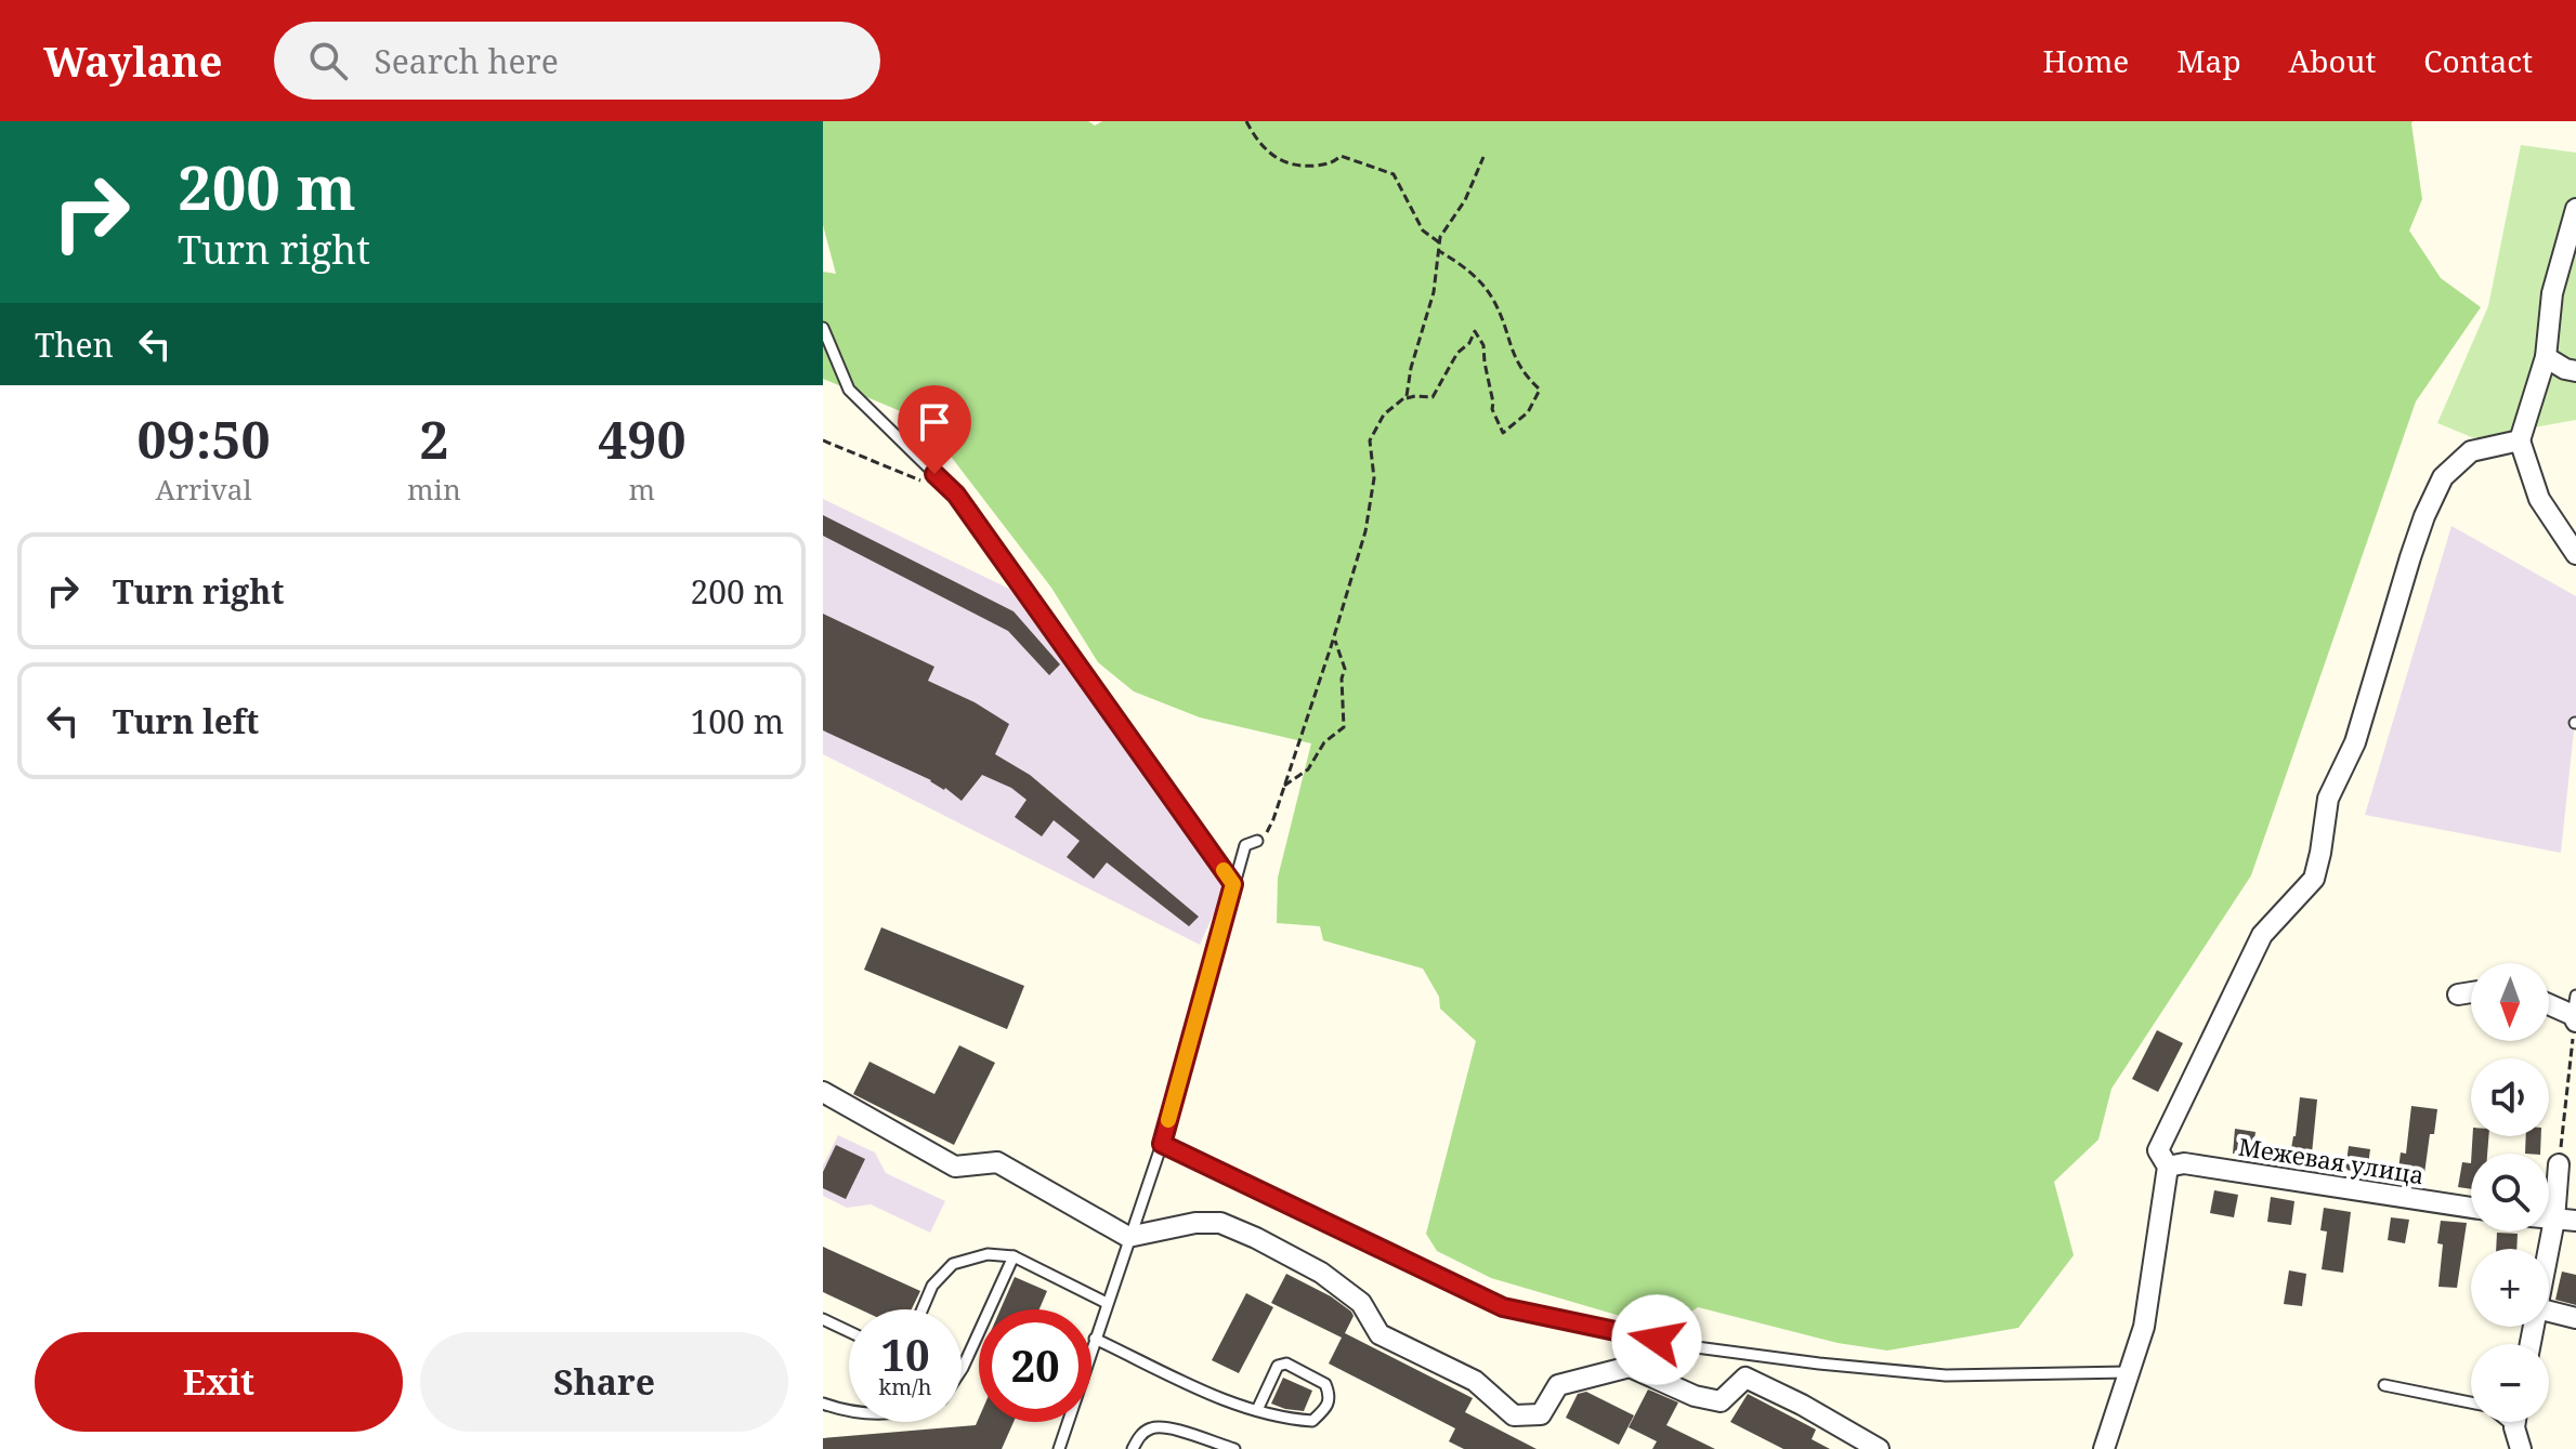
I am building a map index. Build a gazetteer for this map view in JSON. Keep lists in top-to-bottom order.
{
  "streets": {
    "street": ["Межевая улица"]
  },
  "north": "bottom",
  "page": {
    "header": "Waylane",
    "search": "Search here",
    "nav": [
      "Home",
      "Map",
      "About",
      "Contact"
    ],
    "turn": ["200 m", "Turn right"],
    "then": "Then",
    "eta": [
      "09:50",
      "Arrival",
      "2",
      "min",
      "490",
      "m"
    ],
    "list": [
      {
        "name": "Turn right",
        "value": "200 m"
      },
      {
        "name": "Turn left",
        "value": "100 m"
      }
    ],
    "map_buttons": ["+", "−"],
    "speed": "10 km/h",
    "limit": "20",
    "buttons": ["Exit", "Share"]
  }
}
